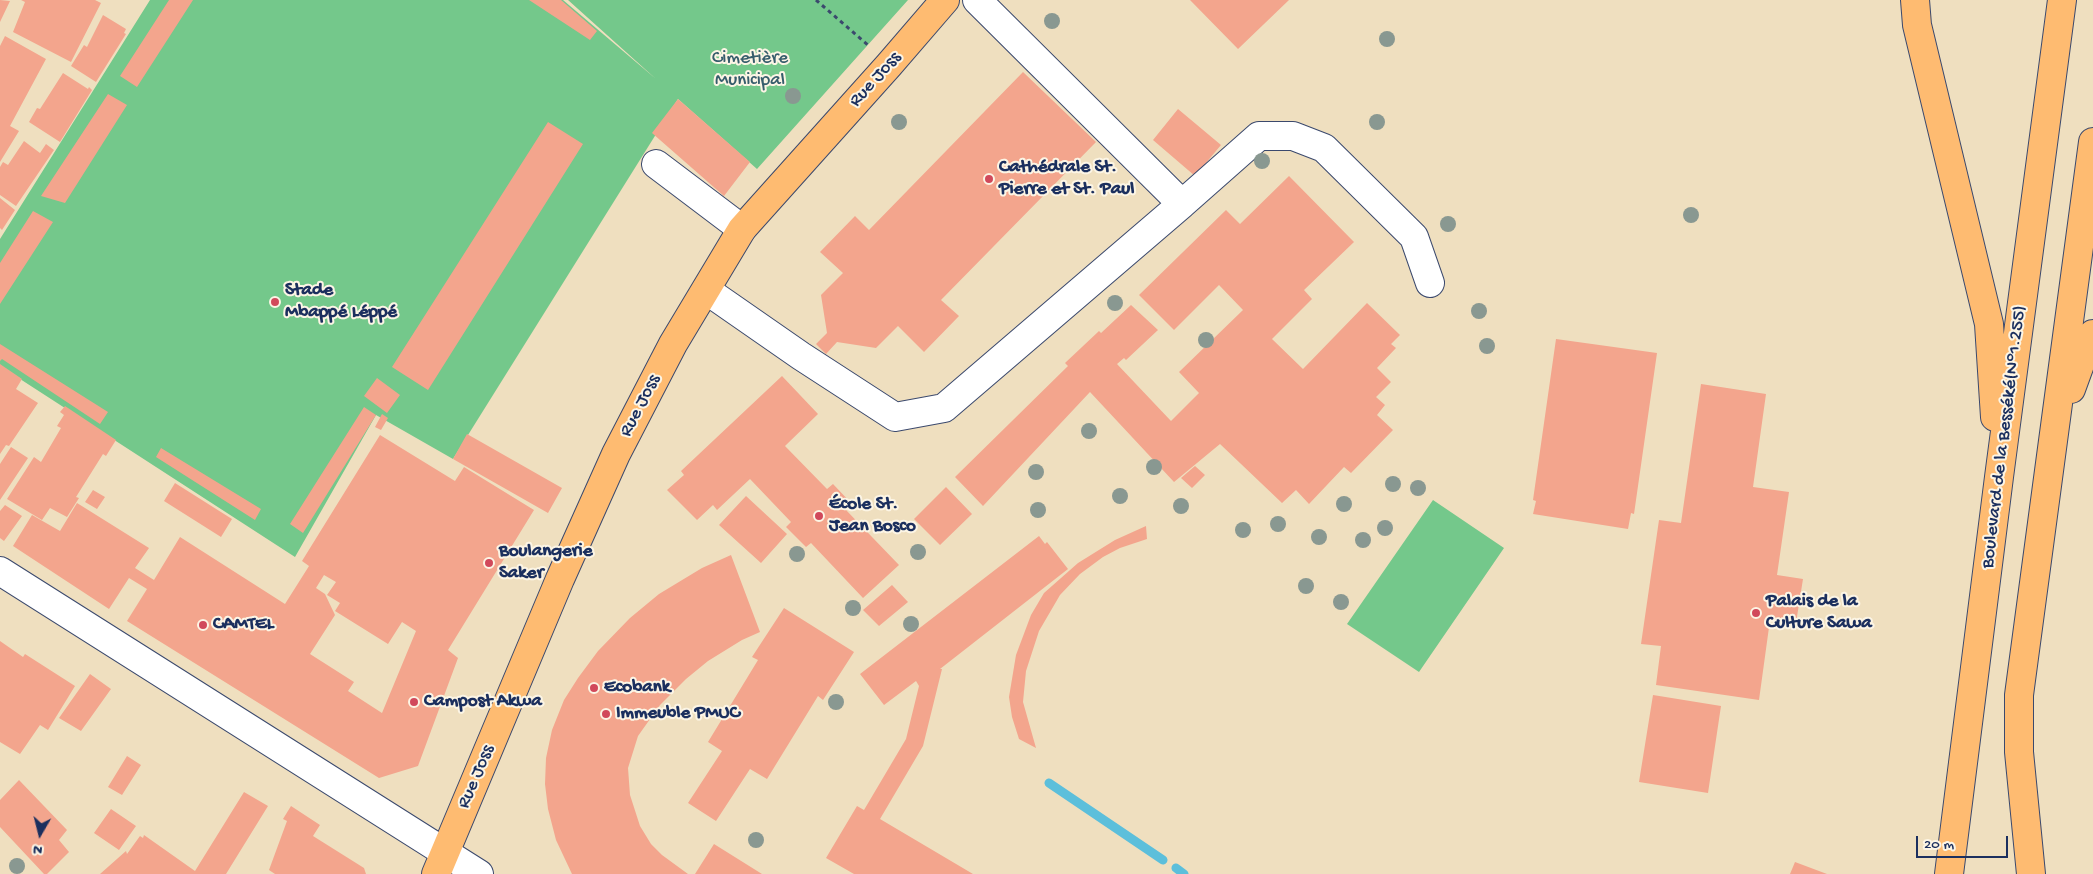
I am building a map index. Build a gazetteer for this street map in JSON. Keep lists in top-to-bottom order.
{
  "streets": {
    "main road": ["Rue Joss", "Boulevard de la Besséké(N°1.255)"]
  },
  "parks": ["Cimetière Municipal"],
  "places": [
    "Cathédrale St. Pierre et St. Paul",
    "Stade Mbappé Léppé",
    "École St. Jean Bosco",
    "Boulangerie Saker",
    "Palais de la Culture Sawa",
    "CAMTEL",
    "Ecobank",
    "Campost Akwa",
    "Immeuble PMUC"
  ],
  "scale_bar": "20 m",
  "north": "bottom"
}
